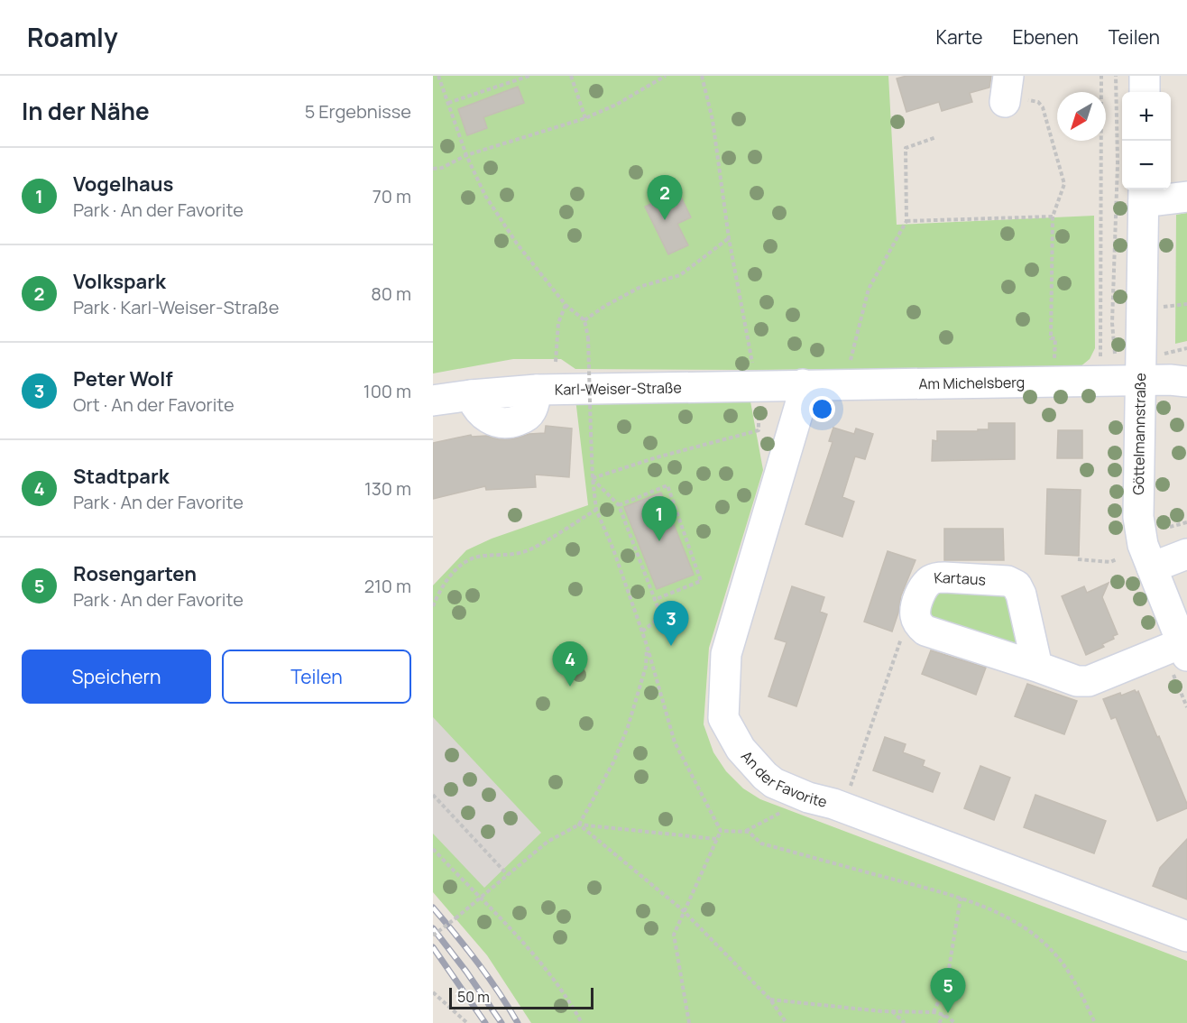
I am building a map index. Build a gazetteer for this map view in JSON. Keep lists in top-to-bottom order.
{
  "streets": {
    "street": [
      "Am Michelsberg",
      "Karl-Weiser-Straße",
      "Göttelmannstraße",
      "Kartaus",
      "An der Favorite"
    ]
  },
  "crossings": [
    ["Am Michelsberg", "Karl-Weiser-Straße"],
    ["Am Michelsberg", "Göttelmannstraße"],
    ["Am Michelsberg", "An der Favorite"],
    ["Karl-Weiser-Straße", "An der Favorite"]
  ],
  "scale_bar": "50 m",
  "north": "bottom left",
  "page": {
    "header": "Roamly",
    "nav": ["Karte", "Ebenen", "Teilen"],
    "heading": ["In der Nähe", "5 Ergebnisse"],
    "map_buttons": ["+", "−"],
    "list": [
      {
        "mark": "1",
        "name": "Vogelhaus",
        "note": "Park · An der Favorite",
        "value": "70 m"
      },
      {
        "mark": "2",
        "name": "Volkspark",
        "note": "Park · Karl-Weiser-Straße",
        "value": "80 m"
      },
      {
        "mark": "3",
        "name": "Peter Wolf",
        "note": "Ort · An der Favorite",
        "value": "100 m"
      },
      {
        "mark": "4",
        "name": "Stadtpark",
        "note": "Park · An der Favorite",
        "value": "130 m"
      },
      {
        "mark": "5",
        "name": "Rosengarten",
        "note": "Park · An der Favorite",
        "value": "210 m"
      }
    ],
    "pins": [
      "2",
      "1",
      "3",
      "4",
      "5"
    ],
    "buttons": ["Speichern", "Teilen"],
    "scale": "50 m"
  }
}
